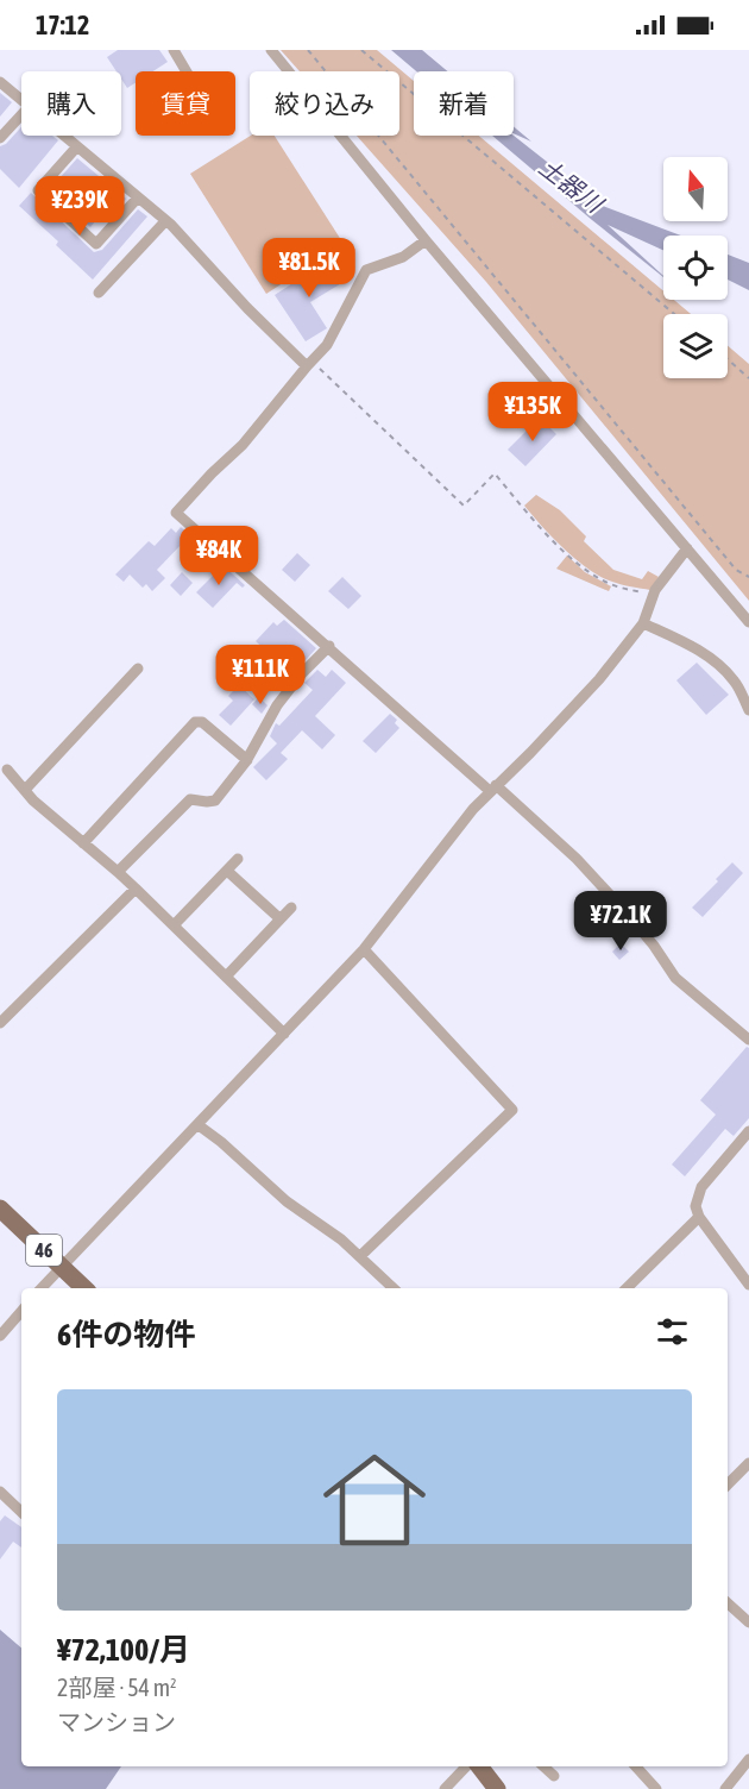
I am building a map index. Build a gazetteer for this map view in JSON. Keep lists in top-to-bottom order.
{
  "streets": {
    "main road": ["46"]
  },
  "water": ["土器川"],
  "north": "top",
  "page": {
    "status": "17:12",
    "chip": [
      "購入",
      "賃貸",
      "絞り込み",
      "新着"
    ],
    "price": [
      "¥239K",
      "¥81.5K",
      "¥135K",
      "¥84K",
      "¥111K",
      "¥72.1K"
    ],
    "heading": "6件の物件",
    "list": [
      {
        "name": "¥72,100/月",
        "note": "2部屋 · 54 m² · マンション"
      }
    ]
  }
}
